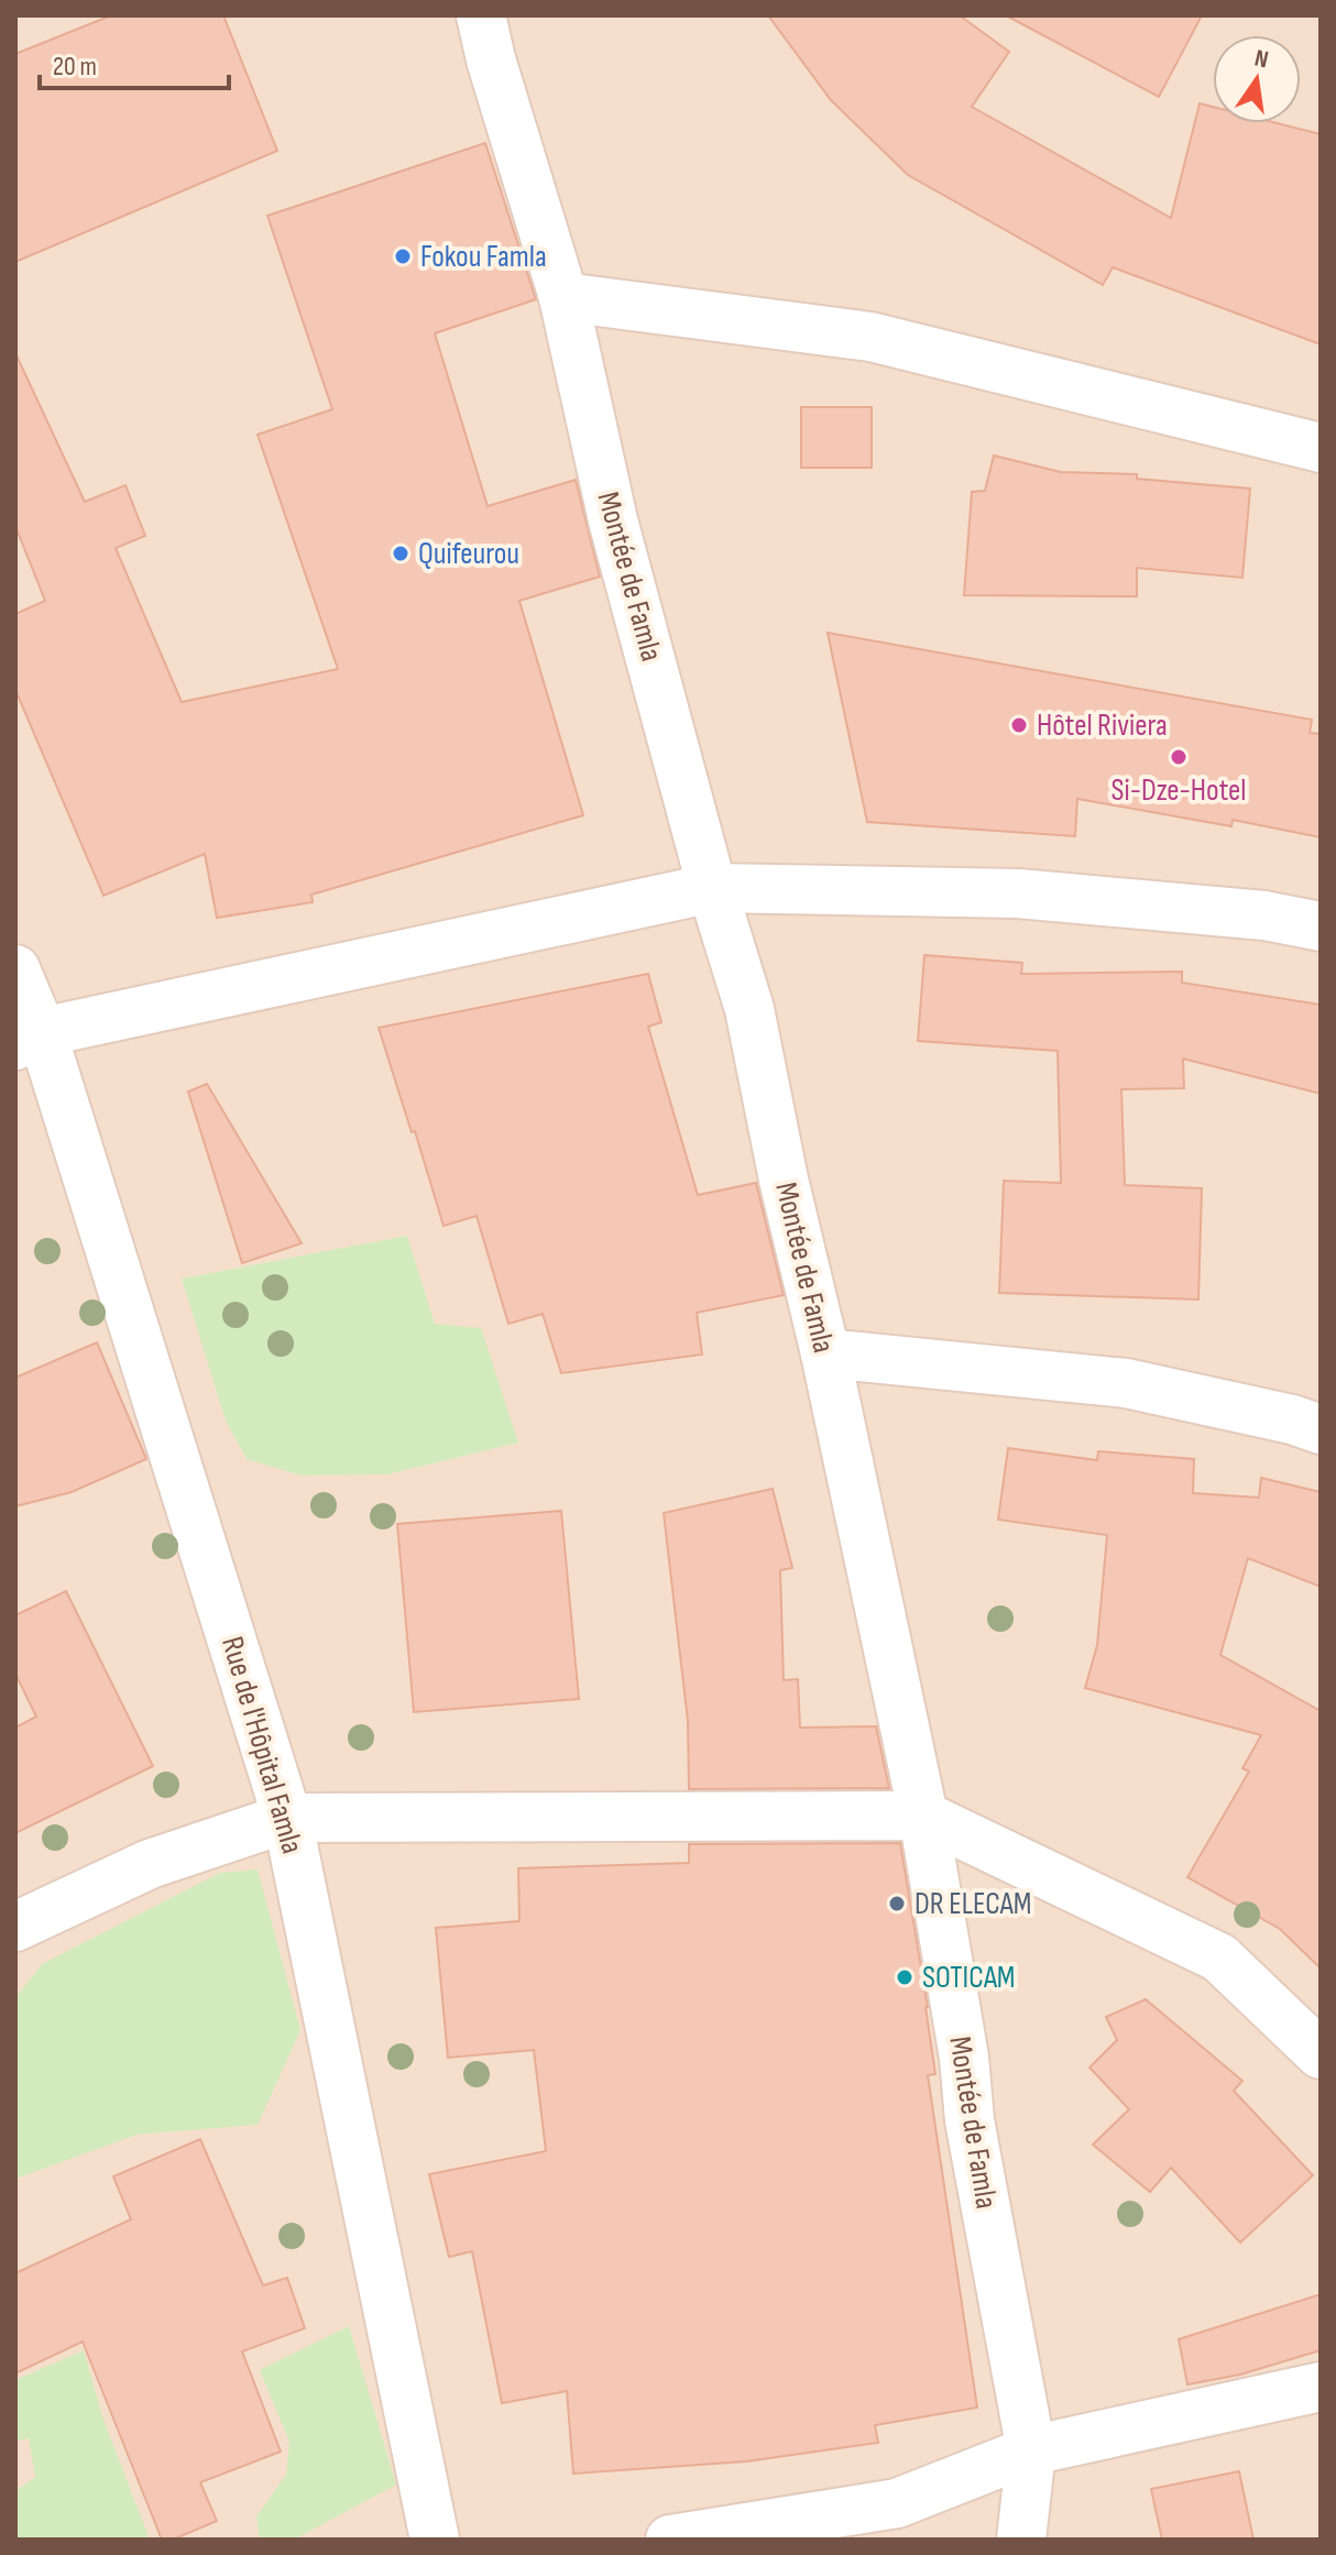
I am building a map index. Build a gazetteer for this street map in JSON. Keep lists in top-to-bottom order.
{
  "streets": {
    "street": ["Montée de Famla", "Rue de l'Hôpital Famla"]
  },
  "places": [
    "Fokou Famla",
    "Quifeurou",
    "Hôtel Riviera",
    "Si-Dze-Hotel",
    "DR ELECAM",
    "SOTICAM"
  ],
  "scale_bar": "20 m",
  "north": "top"
}
